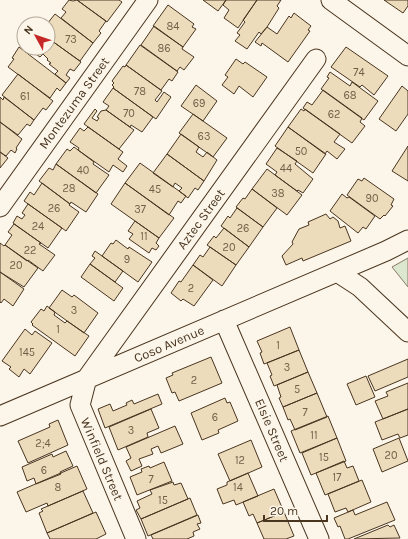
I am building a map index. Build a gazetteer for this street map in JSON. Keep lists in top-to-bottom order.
{
  "streets": {
    "street": [
      "Montezuma Street",
      "Aztec Street",
      "Coso Avenue",
      "Elsie Street",
      "Winfield Street"
    ]
  },
  "crossings": [
    ["Aztec Street", "Coso Avenue"],
    ["Aztec Street", "Winfield Street"],
    ["Coso Avenue", "Elsie Street"],
    ["Coso Avenue", "Winfield Street"]
  ],
  "house_numbers": [
    "84",
    "73",
    "86",
    "74",
    "78",
    "68",
    "61",
    "69",
    "70",
    "62",
    "63",
    "50",
    "44",
    "40",
    "28",
    "45",
    "38",
    "90",
    "26",
    "37",
    "24",
    "26",
    "11",
    "20",
    "22",
    "9",
    "20",
    "2",
    "3",
    "1",
    "1",
    "145",
    "3",
    "2",
    "5",
    "7",
    "6",
    "3",
    "11",
    "2;4",
    "20",
    "15",
    "12",
    "6",
    "17",
    "7",
    "8",
    "14",
    "15"
  ],
  "scale_bar": "20 m",
  "north": "top left"
}
